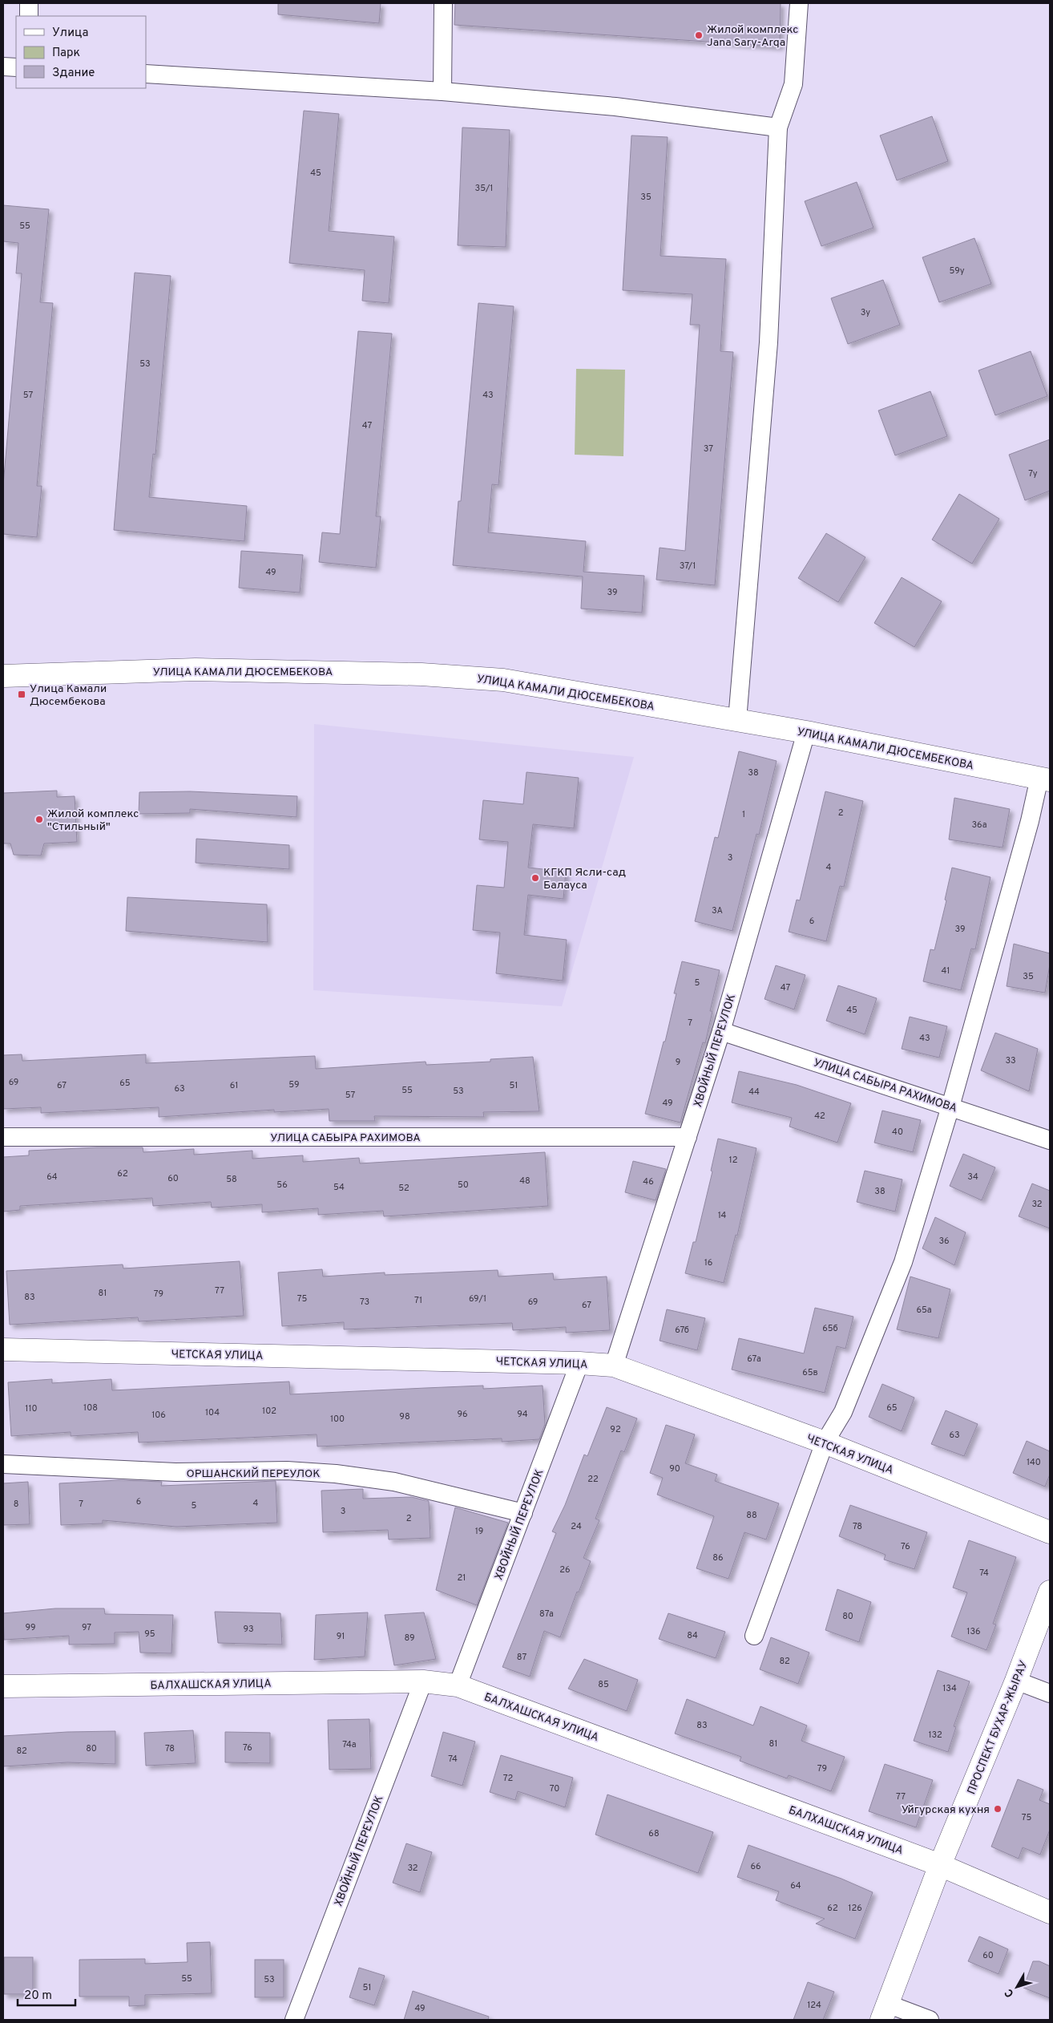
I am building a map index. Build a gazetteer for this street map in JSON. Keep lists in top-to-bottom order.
{
  "streets": {
    "street": [
      "УЛИЦА КАМАЛИ ДЮСЕМБЕКОВА",
      "ХВОЙНЫЙ ПЕРЕУЛОК",
      "УЛИЦА САБЫРА РАХИМОВА",
      "ЧЕТСКАЯ УЛИЦА",
      "ОРШАНСКИЙ ПЕРЕУЛОК",
      "БАЛХАШСКАЯ УЛИЦА",
      "ПРОСПЕКТ БУХАР-ЖЫРАУ"
    ]
  },
  "crossings": [
    ["УЛИЦА КАМАЛИ ДЮСЕМБЕКОВА", "ХВОЙНЫЙ ПЕРЕУЛОК"],
    ["ХВОЙНЫЙ ПЕРЕУЛОК", "УЛИЦА САБЫРА РАХИМОВА"],
    ["ХВОЙНЫЙ ПЕРЕУЛОК", "ЧЕТСКАЯ УЛИЦА"],
    ["ХВОЙНЫЙ ПЕРЕУЛОК", "ОРШАНСКИЙ ПЕРЕУЛОК"],
    ["ХВОЙНЫЙ ПЕРЕУЛОК", "БАЛХАШСКАЯ УЛИЦА"],
    ["БАЛХАШСКАЯ УЛИЦА", "ПРОСПЕКТ БУХАР-ЖЫРАУ"]
  ],
  "places": {
    "other": [
      "Жилой комплекс Jana Sary-Arqa",
      "Жилой комплекс \"Стильный\"",
      "КГКП Ясли-сад Балауса",
      "Уйгурская кухня"
    ],
    "transit": ["Улица Камали Дюсембекова"]
  },
  "house_numbers": [
    "45",
    "35/1",
    "35",
    "55",
    "59у",
    "3у",
    "53",
    "57",
    "43",
    "47",
    "37",
    "7у",
    "37/1",
    "49",
    "39",
    "38",
    "2",
    "1",
    "36а",
    "3",
    "4",
    "3А",
    "6",
    "39",
    "41",
    "35",
    "5",
    "47",
    "45",
    "7",
    "43",
    "33",
    "9",
    "69",
    "65",
    "59",
    "67",
    "61",
    "51",
    "63",
    "55",
    "53",
    "44",
    "57",
    "49",
    "42",
    "40",
    "12",
    "62",
    "64",
    "34",
    "60",
    "58",
    "48",
    "46",
    "56",
    "50",
    "54",
    "52",
    "38",
    "32",
    "14",
    "36",
    "16",
    "77",
    "81",
    "79",
    "83",
    "75",
    "69/1",
    "71",
    "73",
    "69",
    "67",
    "65а",
    "65б",
    "67б",
    "67а",
    "65в",
    "108",
    "65",
    "110",
    "102",
    "104",
    "96",
    "94",
    "106",
    "98",
    "100",
    "92",
    "63",
    "140",
    "90",
    "22",
    "6",
    "4",
    "8",
    "7",
    "5",
    "3",
    "88",
    "2",
    "24",
    "78",
    "19",
    "76",
    "86",
    "26",
    "74",
    "21",
    "87а",
    "80",
    "99",
    "97",
    "93",
    "136",
    "95",
    "84",
    "91",
    "89",
    "87",
    "82",
    "85",
    "134",
    "83",
    "132",
    "81",
    "74а",
    "76",
    "80",
    "78",
    "82",
    "74",
    "79",
    "72",
    "70",
    "77",
    "75",
    "68",
    "66",
    "32",
    "64",
    "62",
    "126",
    "60",
    "55",
    "53",
    "51",
    "124",
    "49"
  ],
  "legend": ["Улица", "Парк", "Здание"],
  "scale_bar": "20 m",
  "north": "bottom left"
}
